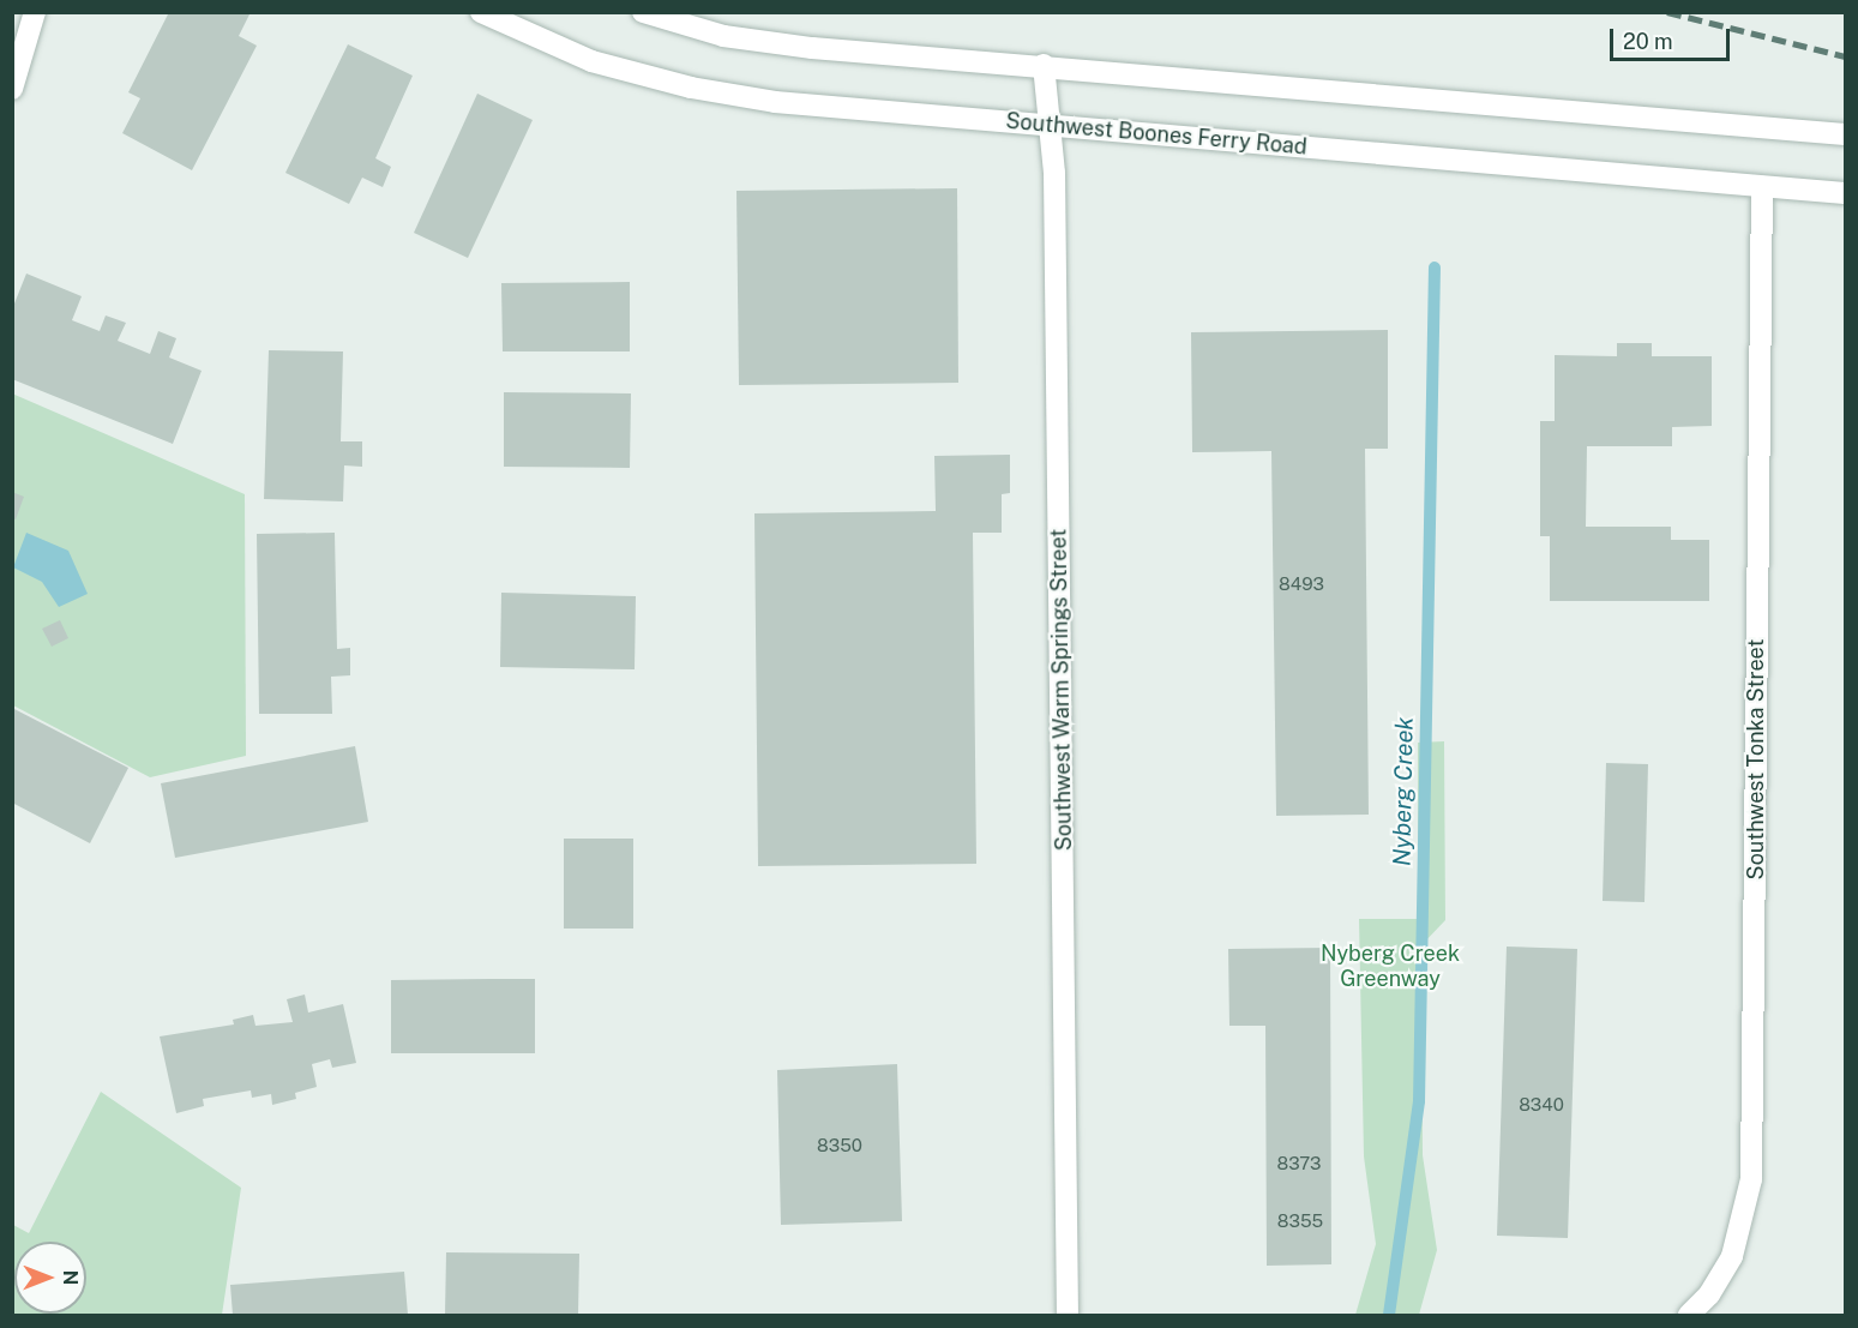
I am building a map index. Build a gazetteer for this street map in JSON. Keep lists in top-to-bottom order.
{
  "streets": {
    "main road": ["Southwest Boones Ferry Road", "Southwest Warm Springs Street", "Southwest Tonka Street"]
  },
  "crossings": [
    ["Southwest Boones Ferry Road", "Southwest Warm Springs Street"],
    ["Southwest Boones Ferry Road", "Southwest Tonka Street"]
  ],
  "water": ["Nyberg Creek"],
  "parks": ["Nyberg Creek Greenway"],
  "house_numbers": [
    "8493",
    "8340",
    "8350",
    "8373",
    "8355"
  ],
  "scale_bar": "20 m",
  "north": "right"
}
